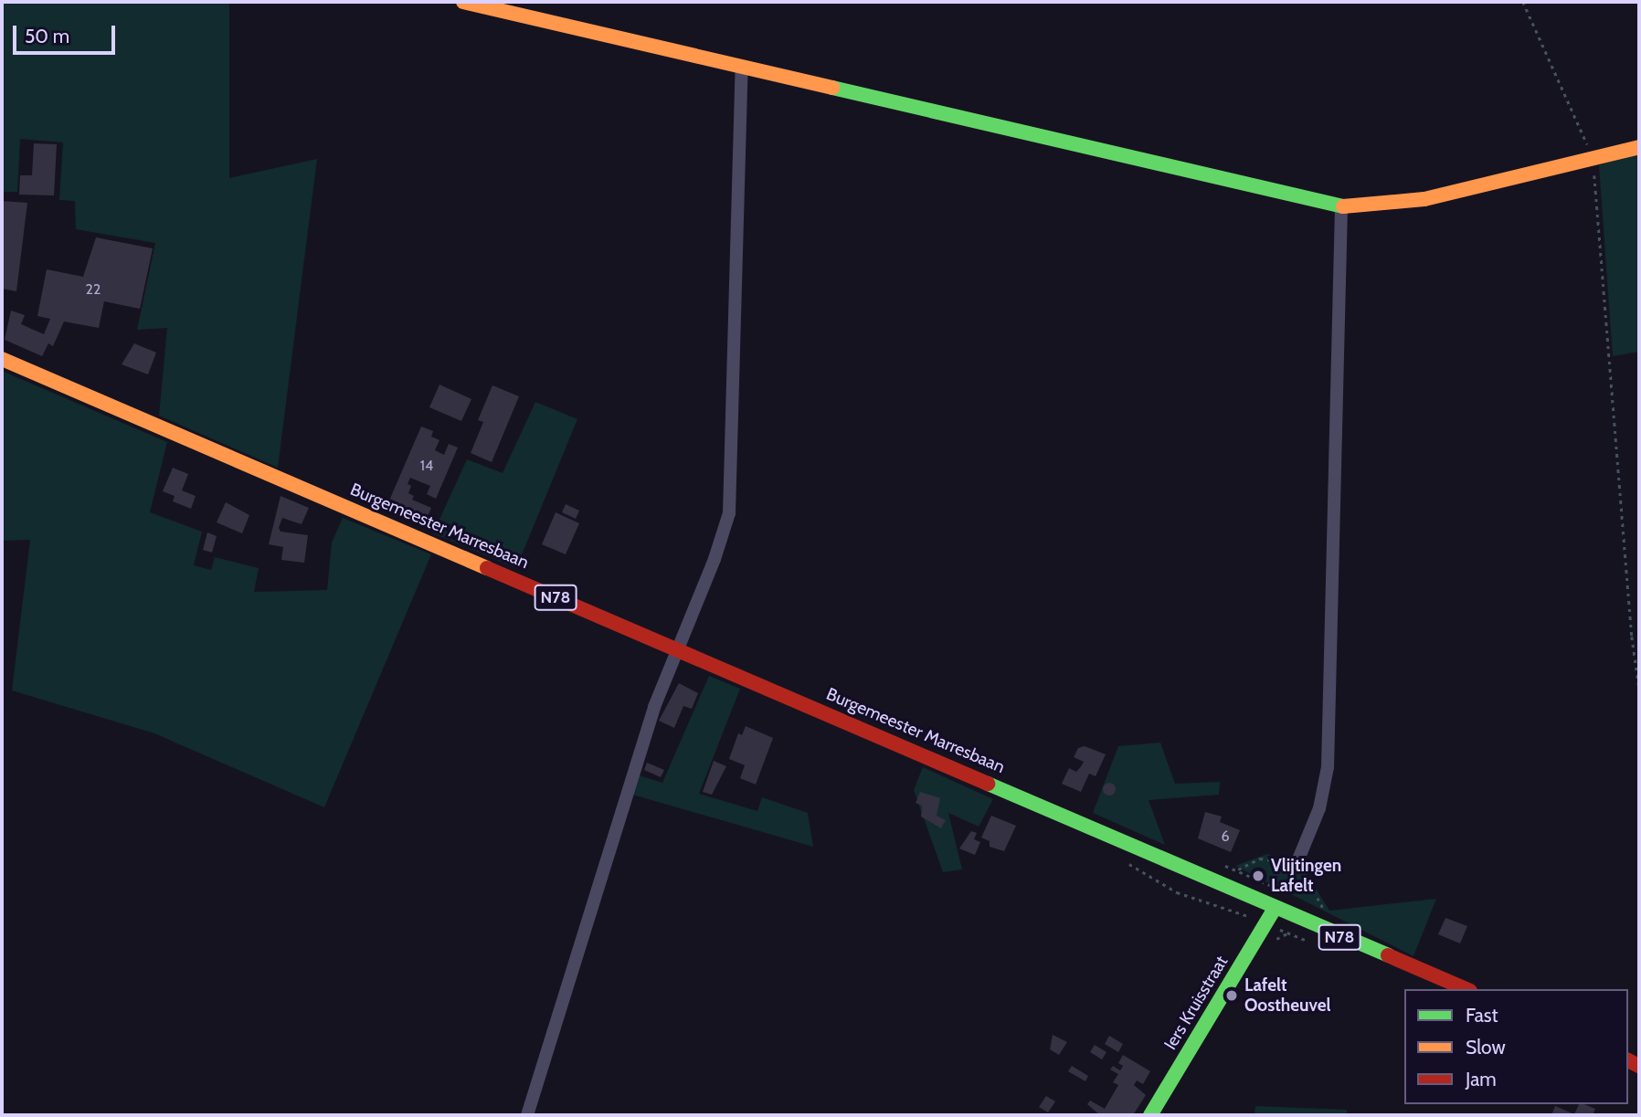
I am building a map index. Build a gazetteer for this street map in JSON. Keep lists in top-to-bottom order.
{
  "streets": {
    "main road": ["Burgemeester Marresbaan", "N78", "Iers Kruisstraat"]
  },
  "crossings": [
    ["Burgemeester Marresbaan", "Iers Kruisstraat"]
  ],
  "places": ["Vlijtingen Lafelt", "Lafelt Oostheuvel"],
  "house_numbers": ["22", "14", "6"],
  "legend": ["Fast", "Slow", "Jam"],
  "scale_bar": "50 m"
}
